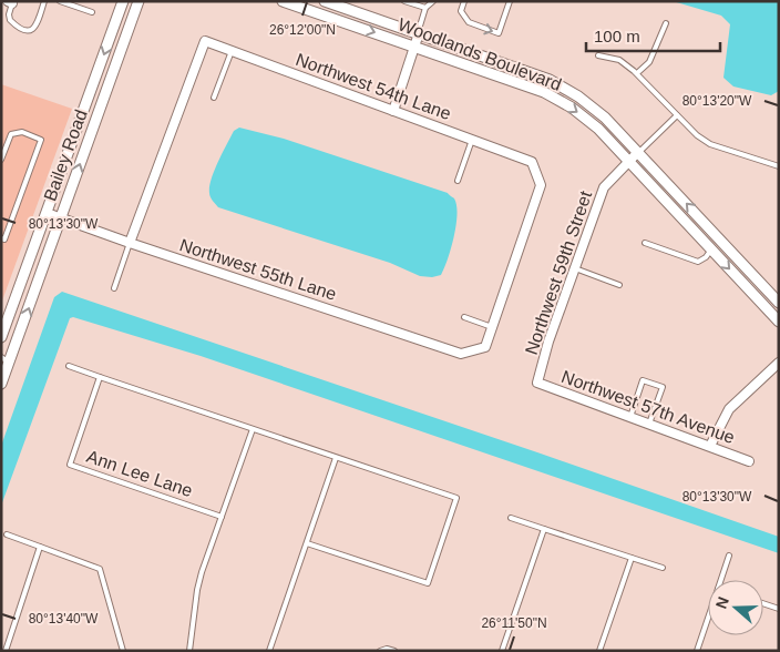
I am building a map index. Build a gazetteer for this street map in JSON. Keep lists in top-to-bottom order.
{
  "streets": {
    "street": [
      "Woodlands Boulevard",
      "Northwest 54th Lane",
      "Bailey Road",
      "Northwest 55th Lane",
      "Northwest 59th Street",
      "Northwest 57th Avenue"
    ],
    "lane": ["Ann Lee Lane"]
  },
  "crossings": [
    ["Woodlands Boulevard", "Northwest 59th Street"],
    ["Northwest 54th Lane", "Northwest 55th Lane"],
    ["Bailey Road", "Northwest 55th Lane"],
    ["Northwest 59th Street", "Northwest 57th Avenue"]
  ],
  "scale_bar": "100 m",
  "north": "left",
  "coordinates": [
    "26°12'00\"N",
    "80°13'20\"W",
    "80°13'30\"W",
    "80°13'40\"W",
    "26°11'50\"N"
  ]
}
